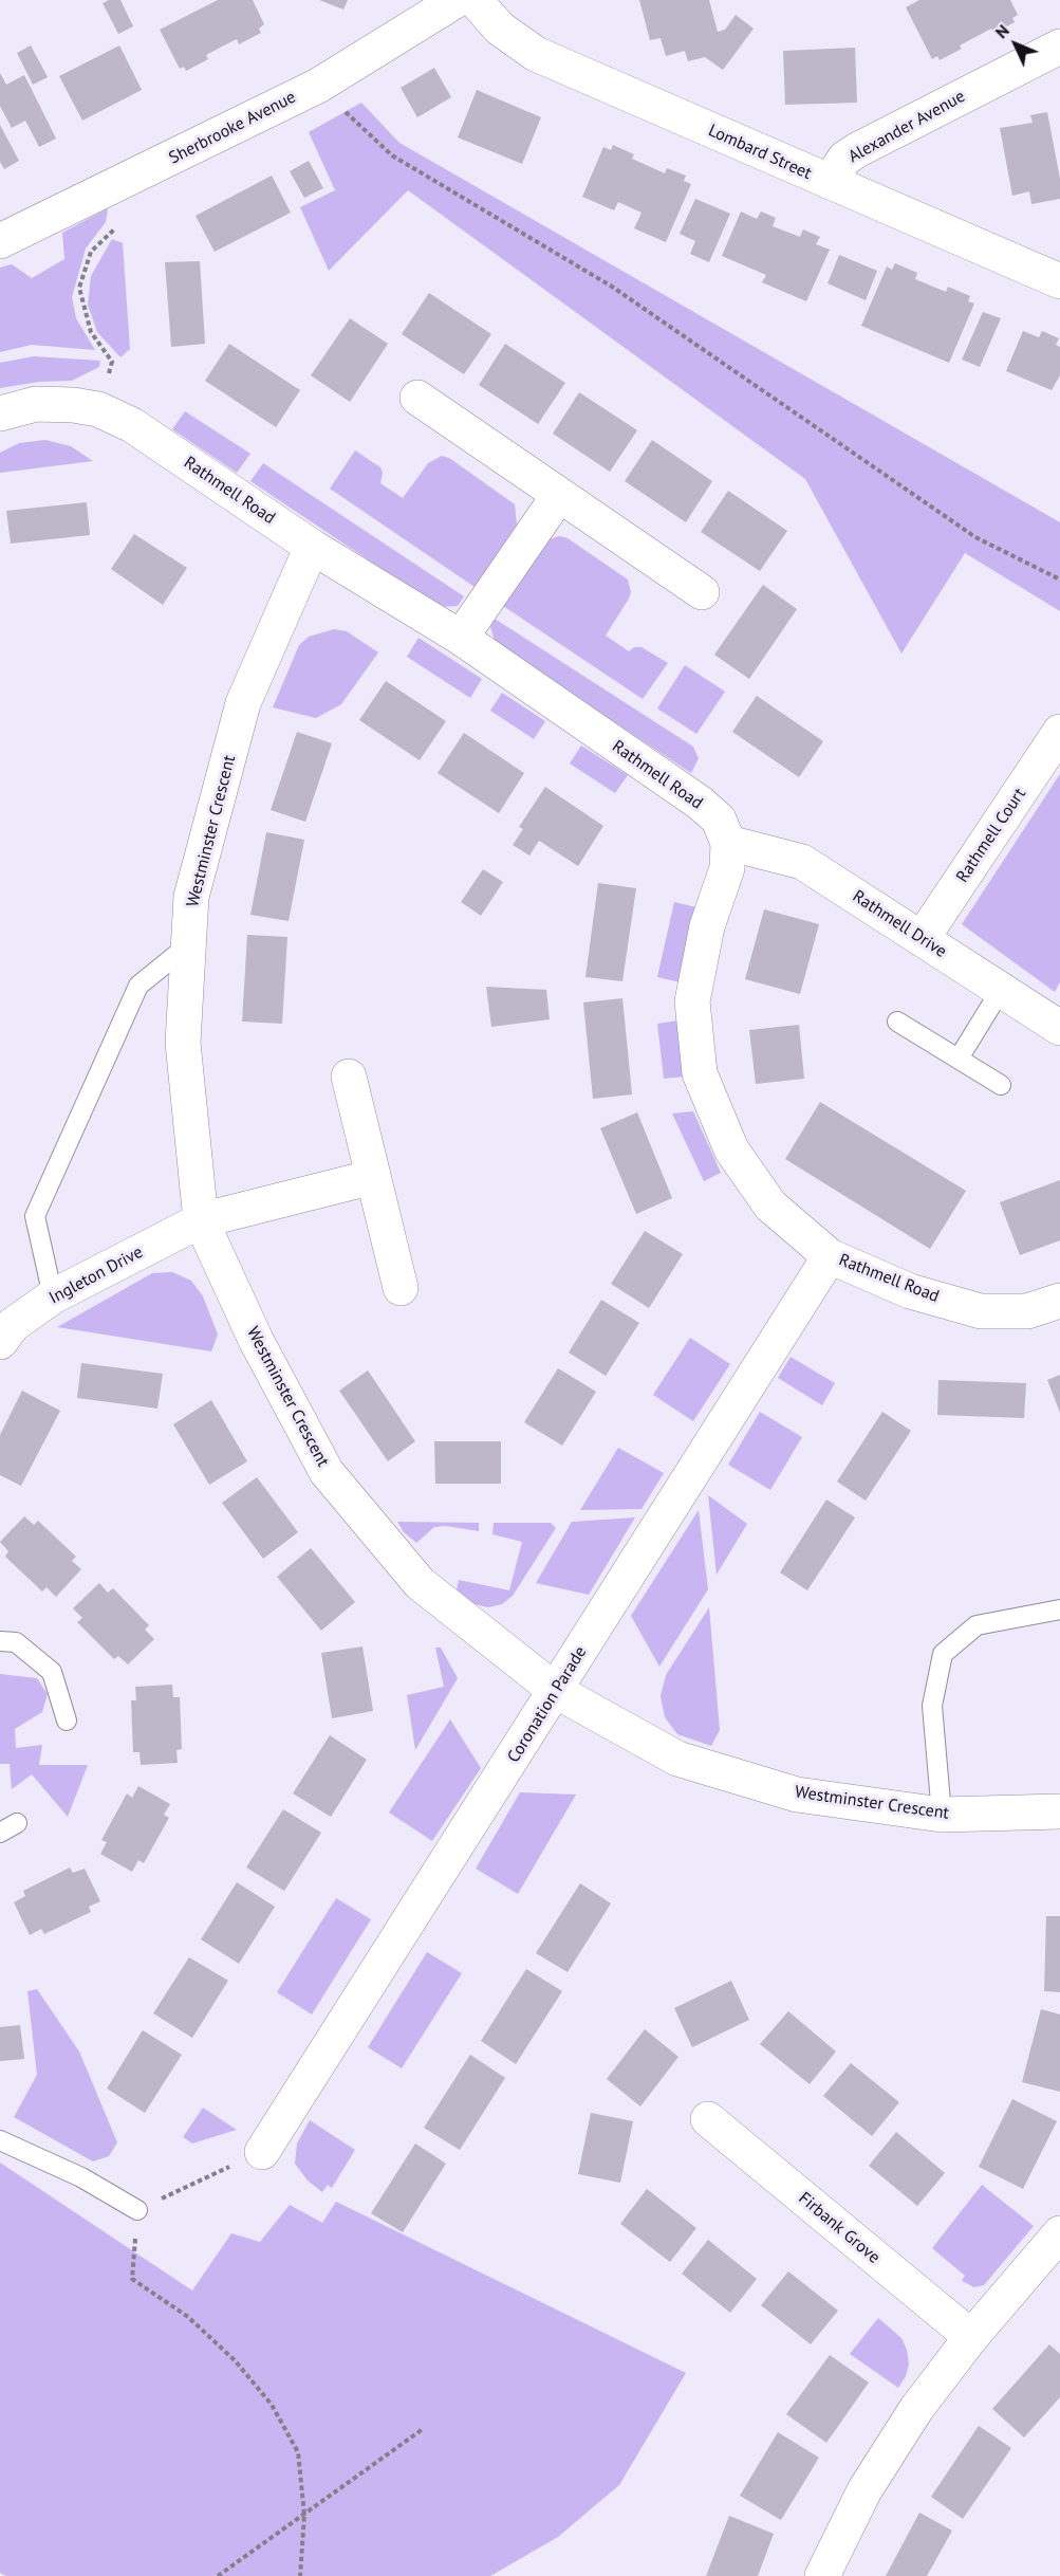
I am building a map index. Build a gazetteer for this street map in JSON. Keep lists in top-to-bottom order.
{
  "streets": {
    "street": [
      "Alexander Avenue",
      "Sherbrooke Avenue",
      "Lombard Street",
      "Rathmell Road",
      "Westminster Crescent",
      "Rathmell Court",
      "Rathmell Drive",
      "Ingleton Drive",
      "Coronation Parade",
      "Firbank Grove"
    ]
  },
  "crossings": [
    ["Alexander Avenue", "Lombard Street"],
    ["Rathmell Road", "Westminster Crescent"],
    ["Rathmell Road", "Rathmell Drive"],
    ["Rathmell Road", "Coronation Parade"],
    ["Westminster Crescent", "Ingleton Drive"],
    ["Westminster Crescent", "Coronation Parade"],
    ["Rathmell Court", "Rathmell Drive"]
  ],
  "north": "top left"
}
